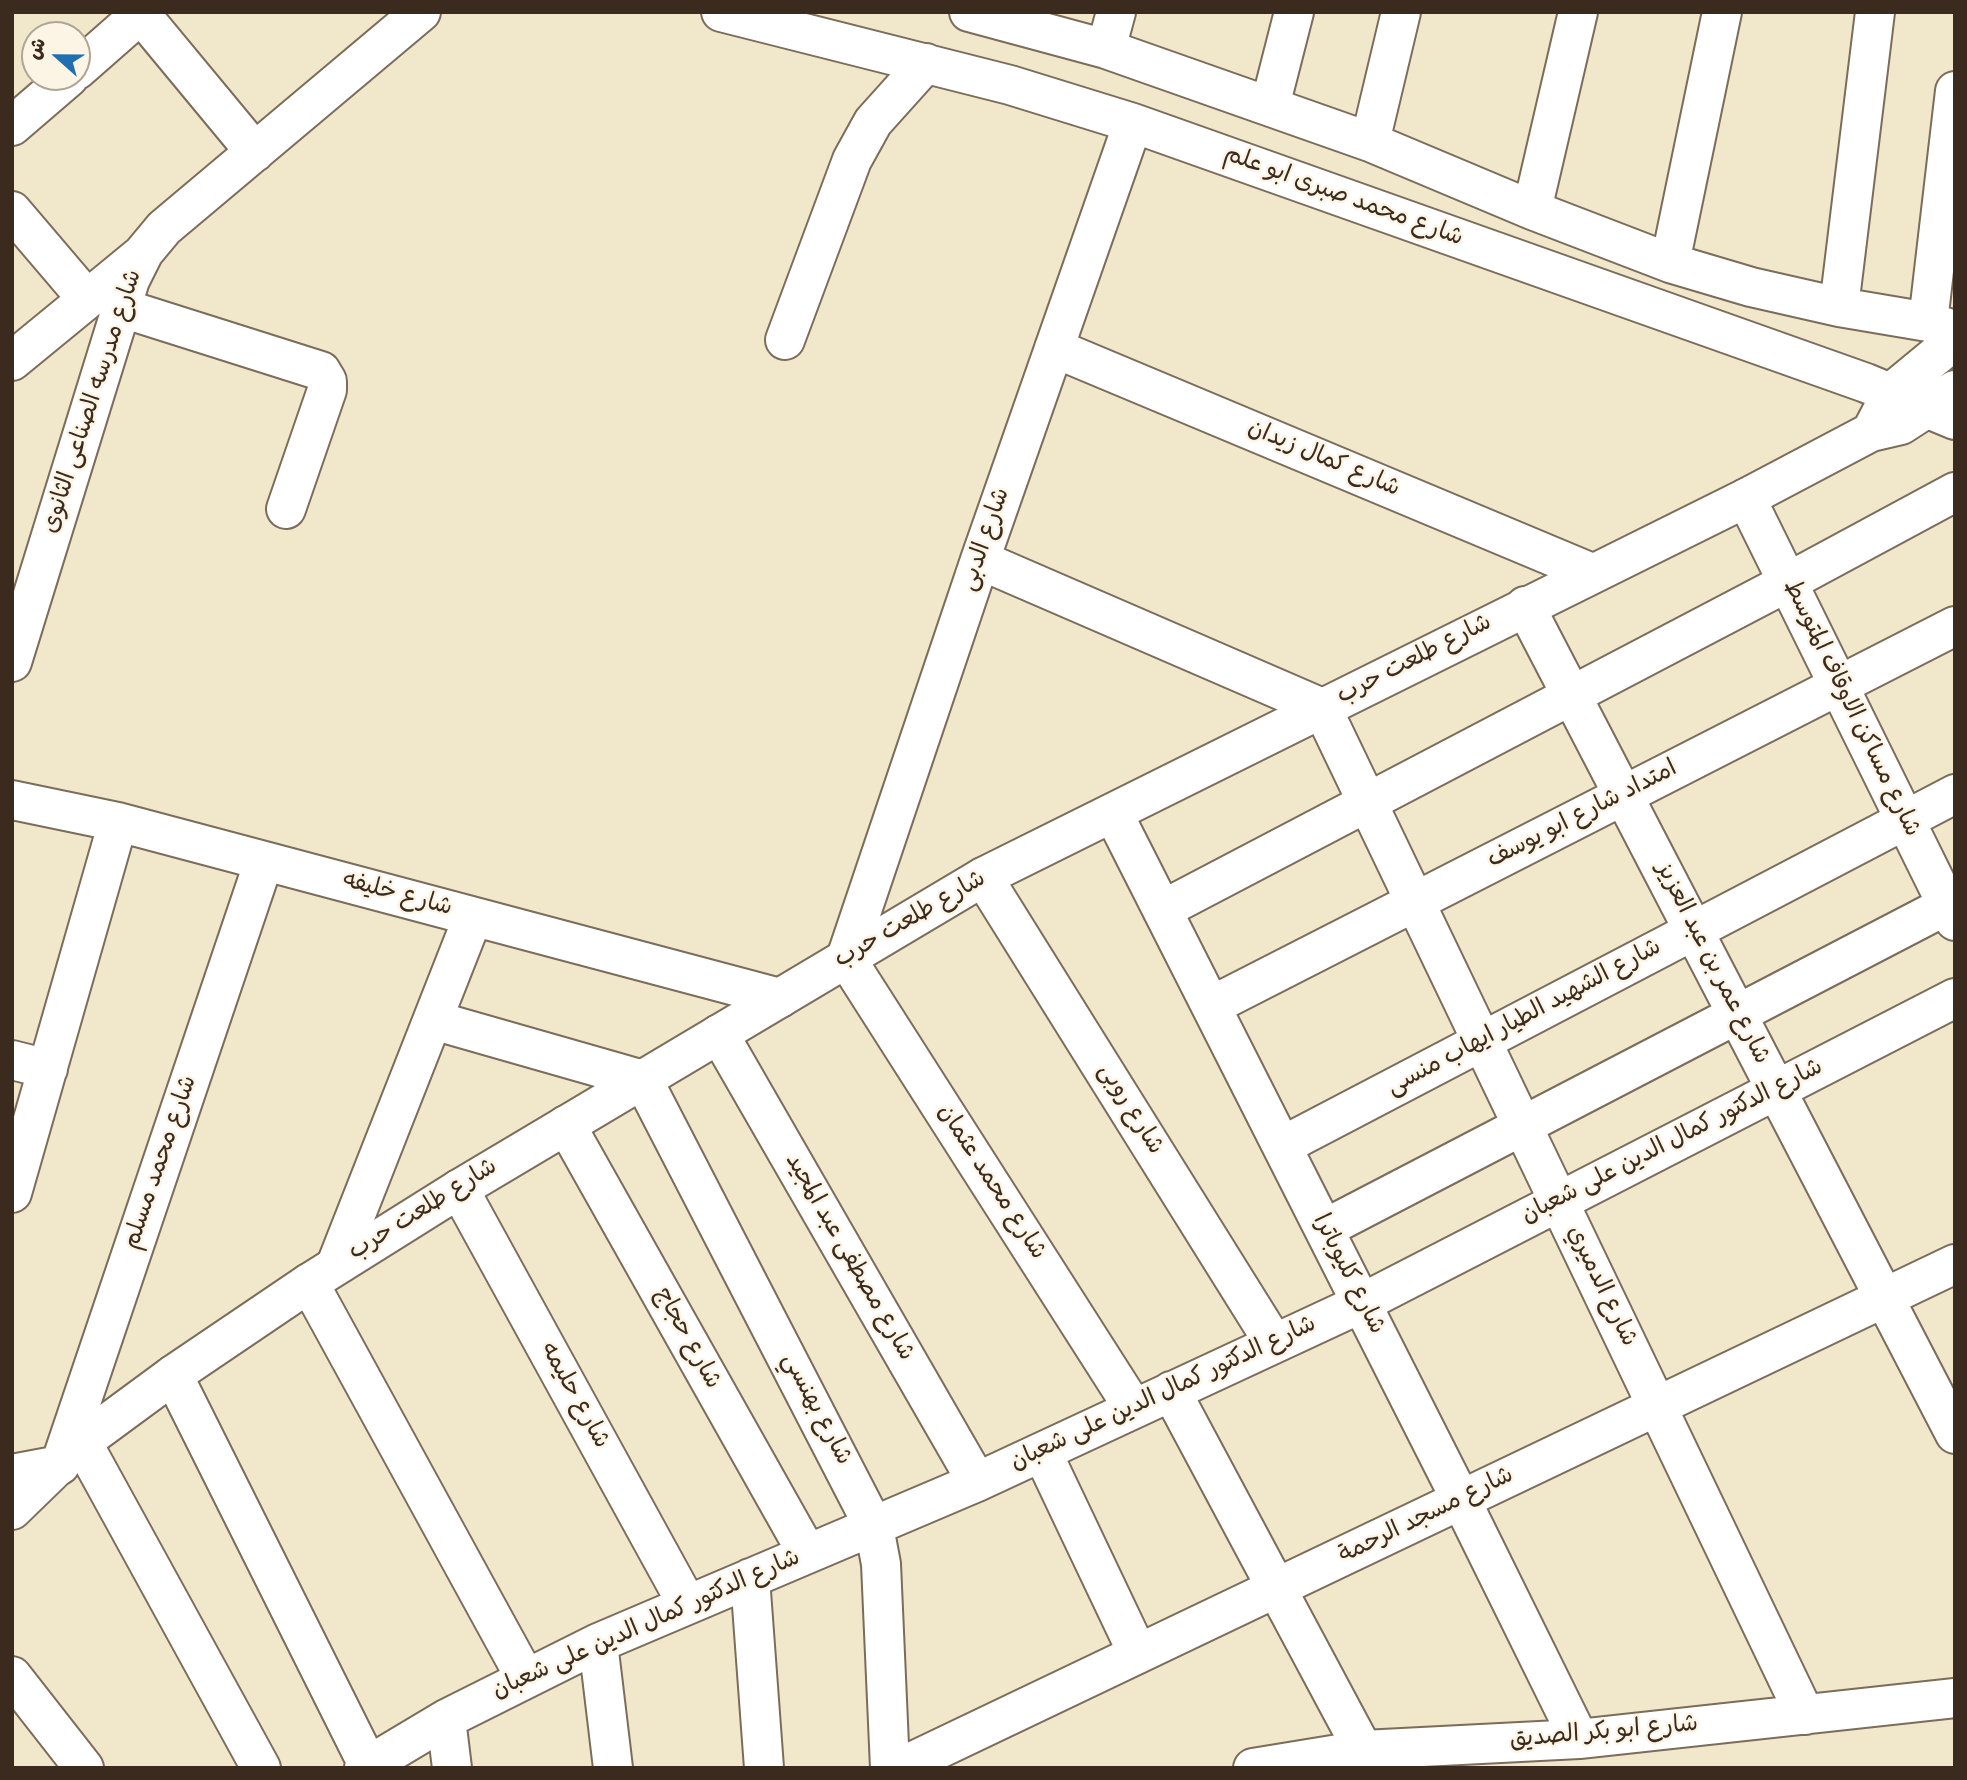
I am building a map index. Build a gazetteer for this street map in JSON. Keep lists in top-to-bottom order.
{
  "streets": {
    "street": [
      "شارع محمد صبرى ابو علم",
      "شارع مدرسه الصناعى الثانوى",
      "شارع كمال زيدان",
      "شارع الدبى",
      "شارع طلعت حرب",
      "شارع مساكن الاوقاف المتوسط",
      "امتداد شارع ابو يوسف",
      "شارع خليفه",
      "شارع عمر بن عبد العزيز",
      "شارع الشهيد الطيار ايهاب منسى",
      "شارع روبى",
      "شارع الدكتور كمال الدين على شعبان",
      "شارع محمد مسلم",
      "شارع محمد عثمان",
      "شارع مصطفى عبد المجيد",
      "شارع كليوباترا",
      "شارع الدميري",
      "شارع حجاج",
      "شارع حليمه",
      "شارع بهنسي",
      "شارع مسجد الرحمة",
      "شارع ابو بكر الصديق"
    ]
  },
  "crossings": [
    ["شارع محمد صبرى ابو علم", "شارع الدبى"],
    ["شارع محمد صبرى ابو علم", "شارع طلعت حرب"],
    ["شارع كمال زيدان", "شارع الدبى"],
    ["شارع كمال زيدان", "شارع طلعت حرب"],
    ["شارع الدبى", "شارع طلعت حرب"],
    ["شارع الدبى", "شارع محمد عثمان"],
    ["شارع طلعت حرب", "شارع مساكن الاوقاف المتوسط"],
    ["شارع طلعت حرب", "شارع خليفه"],
    ["شارع طلعت حرب", "شارع عمر بن عبد العزيز"],
    ["شارع طلعت حرب", "شارع روبى"],
    ["شارع طلعت حرب", "شارع محمد مسلم"],
    ["شارع طلعت حرب", "شارع محمد عثمان"],
    ["شارع طلعت حرب", "شارع مصطفى عبد المجيد"],
    ["شارع طلعت حرب", "شارع كليوباترا"],
    ["شارع طلعت حرب", "شارع الدميري"],
    ["شارع طلعت حرب", "شارع حجاج"],
    ["شارع طلعت حرب", "شارع حليمه"],
    ["شارع طلعت حرب", "شارع بهنسي"],
    ["شارع مساكن الاوقاف المتوسط", "امتداد شارع ابو يوسف"],
    ["شارع مساكن الاوقاف المتوسط", "شارع الشهيد الطيار ايهاب منسى"],
    ["امتداد شارع ابو يوسف", "شارع عمر بن عبد العزيز"],
    ["امتداد شارع ابو يوسف", "شارع كليوباترا"],
    ["امتداد شارع ابو يوسف", "شارع الدميري"],
    ["شارع خليفه", "شارع محمد مسلم"],
    ["شارع عمر بن عبد العزيز", "شارع الشهيد الطيار ايهاب منسى"],
    ["شارع عمر بن عبد العزيز", "شارع الدكتور كمال الدين على شعبان"],
    ["شارع عمر بن عبد العزيز", "شارع مسجد الرحمة"],
    ["شارع الشهيد الطيار ايهاب منسى", "شارع كليوباترا"],
    ["شارع الشهيد الطيار ايهاب منسى", "شارع الدميري"],
    ["شارع روبى", "شارع الدكتور كمال الدين على شعبان"],
    ["شارع الدكتور كمال الدين على شعبان", "شارع محمد عثمان"],
    ["شارع الدكتور كمال الدين على شعبان", "شارع مصطفى عبد المجيد"],
    ["شارع الدكتور كمال الدين على شعبان", "شارع كليوباترا"],
    ["شارع الدكتور كمال الدين على شعبان", "شارع الدميري"],
    ["شارع الدكتور كمال الدين على شعبان", "شارع حجاج"],
    ["شارع الدكتور كمال الدين على شعبان", "شارع حليمه"],
    ["شارع الدكتور كمال الدين على شعبان", "شارع بهنسي"],
    ["شارع كليوباترا", "شارع مسجد الرحمة"],
    ["شارع كليوباترا", "شارع ابو بكر الصديق"],
    ["شارع الدميري", "شارع مسجد الرحمة"],
    ["شارع الدميري", "شارع ابو بكر الصديق"]
  ],
  "north": "left"
}
